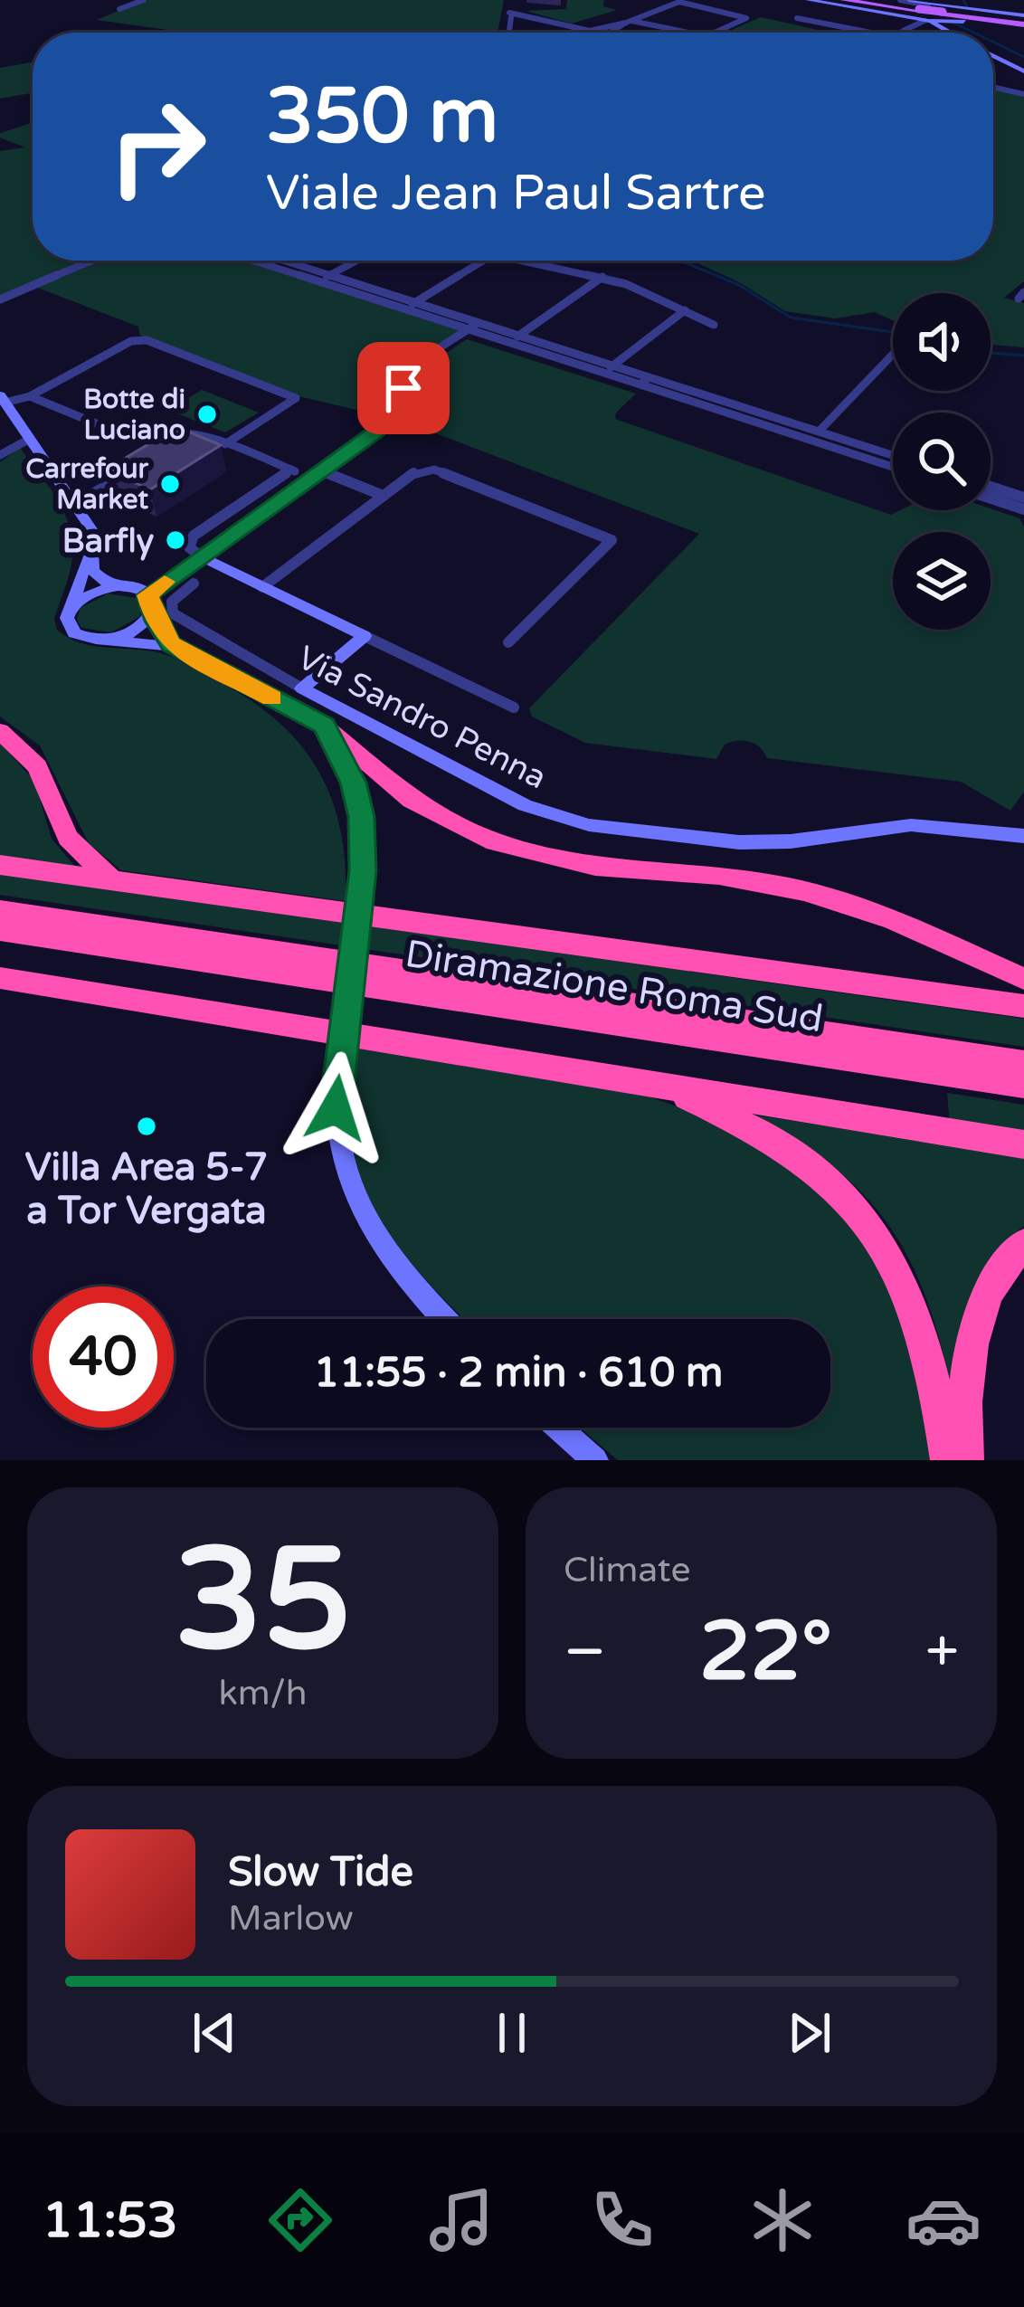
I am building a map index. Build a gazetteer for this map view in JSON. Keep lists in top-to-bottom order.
{
  "streets": {
    "highway": ["Diramazione Roma Sud"],
    "street": ["Via Sandro Penna"]
  },
  "places": [
    "Botte di Luciano",
    "Carrefour Market",
    "Barfly",
    "Villa Area 5-7 a Tor Vergata"
  ],
  "page": {
    "turn": ["350 m", "Viale Jean Paul Sartre"],
    "limit": "40",
    "trip": "11:55 · 2 min · 610 m",
    "tile": [
      ["35", "km/h"],
      "Climate"
    ],
    "heat": ["−", "22°", "+"],
    "song": ["Slow Tide", "Marlow"],
    "tabs": "11:53"
  }
}
